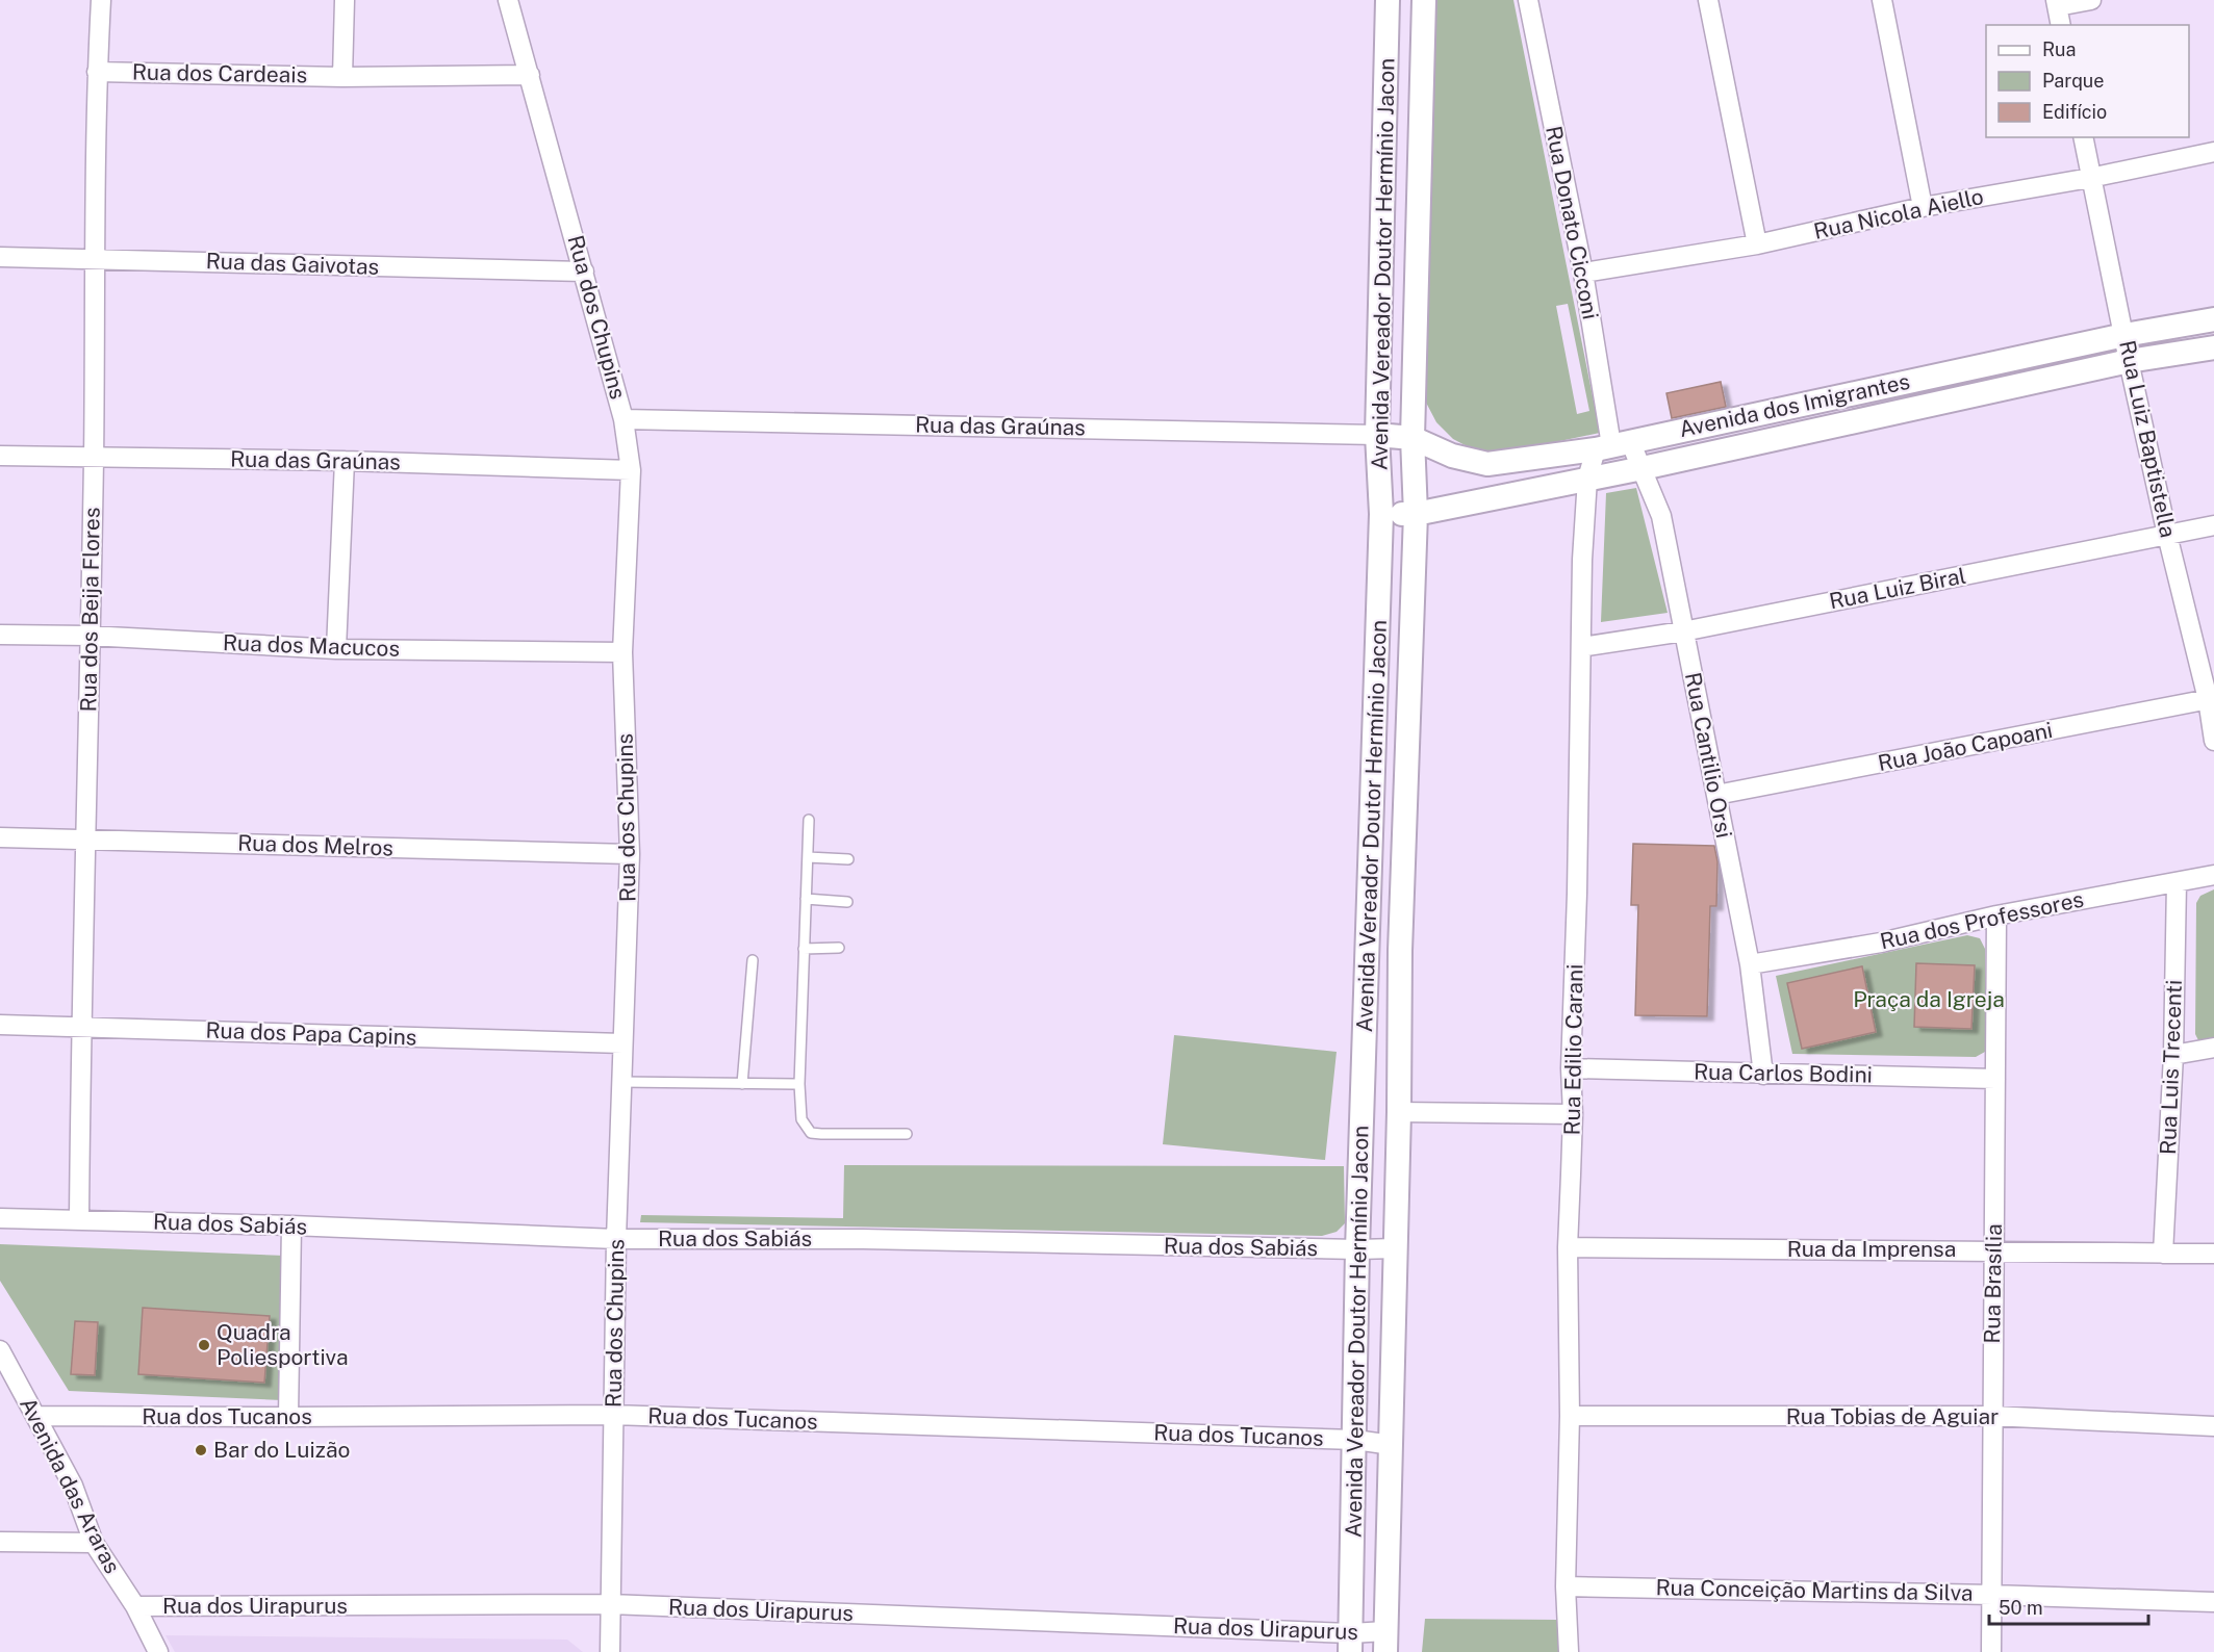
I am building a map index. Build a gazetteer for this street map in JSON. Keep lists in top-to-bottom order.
{
  "streets": {
    "street": [
      "Rua dos Cardeais",
      "Rua Nicola Aiello",
      "Rua Donato Cicconi",
      "Rua das Gaivotas",
      "Avenida Vereador Doutor Hermínio Jacon",
      "Rua dos Chupins",
      "Avenida dos Imigrantes",
      "Rua das Graúnas",
      "Rua Luiz Baptistella",
      "Rua Luiz Biral",
      "Rua dos Beija Flores",
      "Rua dos Macucos",
      "Rua João Capoani",
      "Rua Cantilio Orsi",
      "Rua dos Melros",
      "Rua dos Professores",
      "Rua dos Papa Capins",
      "Rua Edilio Carani",
      "Rua Luis Trecenti",
      "Rua Carlos Bodini",
      "Rua dos Sabiás",
      "Rua da Imprensa",
      "Rua Brasília",
      "Rua dos Tucanos",
      "Rua Tobias de Aguiar",
      "Avenida das Araras",
      "Rua Conceição Martins da Silva",
      "Rua dos Uirapurus"
    ]
  },
  "crossings": [
    ["Rua dos Cardeais", "Rua dos Chupins"],
    ["Rua dos Cardeais", "Rua dos Beija Flores"],
    ["Rua Nicola Aiello", "Rua Donato Cicconi"],
    ["Rua Nicola Aiello", "Rua Luiz Baptistella"],
    ["Rua Donato Cicconi", "Avenida dos Imigrantes"],
    ["Rua Donato Cicconi", "Rua Cantilio Orsi"],
    ["Rua Donato Cicconi", "Rua Edilio Carani"],
    ["Rua das Gaivotas", "Rua dos Chupins"],
    ["Rua das Gaivotas", "Rua dos Beija Flores"],
    ["Avenida Vereador Doutor Hermínio Jacon", "Avenida dos Imigrantes"],
    ["Avenida Vereador Doutor Hermínio Jacon", "Rua das Graúnas"],
    ["Avenida Vereador Doutor Hermínio Jacon", "Rua dos Sabiás"],
    ["Avenida Vereador Doutor Hermínio Jacon", "Rua dos Tucanos"],
    ["Avenida Vereador Doutor Hermínio Jacon", "Rua dos Uirapurus"],
    ["Rua dos Chupins", "Rua das Graúnas"],
    ["Rua dos Chupins", "Rua dos Macucos"],
    ["Rua dos Chupins", "Rua dos Melros"],
    ["Rua dos Chupins", "Rua dos Papa Capins"],
    ["Rua dos Chupins", "Rua dos Sabiás"],
    ["Rua dos Chupins", "Rua dos Tucanos"],
    ["Rua dos Chupins", "Rua dos Uirapurus"],
    ["Avenida dos Imigrantes", "Rua das Graúnas"],
    ["Avenida dos Imigrantes", "Rua Luiz Baptistella"],
    ["Avenida dos Imigrantes", "Rua Cantilio Orsi"],
    ["Avenida dos Imigrantes", "Rua Edilio Carani"],
    ["Rua das Graúnas", "Rua dos Beija Flores"],
    ["Rua Luiz Baptistella", "Rua Luiz Biral"],
    ["Rua Luiz Baptistella", "Rua João Capoani"],
    ["Rua Luiz Biral", "Rua Cantilio Orsi"],
    ["Rua Luiz Biral", "Rua Edilio Carani"],
    ["Rua dos Beija Flores", "Rua dos Macucos"],
    ["Rua dos Beija Flores", "Rua dos Melros"],
    ["Rua dos Beija Flores", "Rua dos Papa Capins"],
    ["Rua dos Beija Flores", "Rua dos Sabiás"],
    ["Rua João Capoani", "Rua Cantilio Orsi"],
    ["Rua Cantilio Orsi", "Rua dos Professores"],
    ["Rua Cantilio Orsi", "Rua Edilio Carani"],
    ["Rua Cantilio Orsi", "Rua Carlos Bodini"],
    ["Rua dos Professores", "Rua Luis Trecenti"],
    ["Rua dos Professores", "Rua Brasília"],
    ["Rua Edilio Carani", "Rua Carlos Bodini"],
    ["Rua Edilio Carani", "Rua da Imprensa"],
    ["Rua Edilio Carani", "Rua Tobias de Aguiar"],
    ["Rua Edilio Carani", "Rua Conceição Martins da Silva"],
    ["Rua Luis Trecenti", "Rua da Imprensa"],
    ["Rua Carlos Bodini", "Rua Brasília"],
    ["Rua da Imprensa", "Rua Brasília"],
    ["Rua Brasília", "Rua Tobias de Aguiar"],
    ["Rua Brasília", "Rua Conceição Martins da Silva"],
    ["Rua dos Tucanos", "Avenida das Araras"],
    ["Avenida das Araras", "Rua dos Uirapurus"]
  ],
  "parks": ["Praça da Igreja"],
  "places": ["Quadra Poliesportiva", "Bar do Luizão"],
  "legend": ["Rua", "Parque", "Edifício"],
  "scale_bar": "50 m"
}
